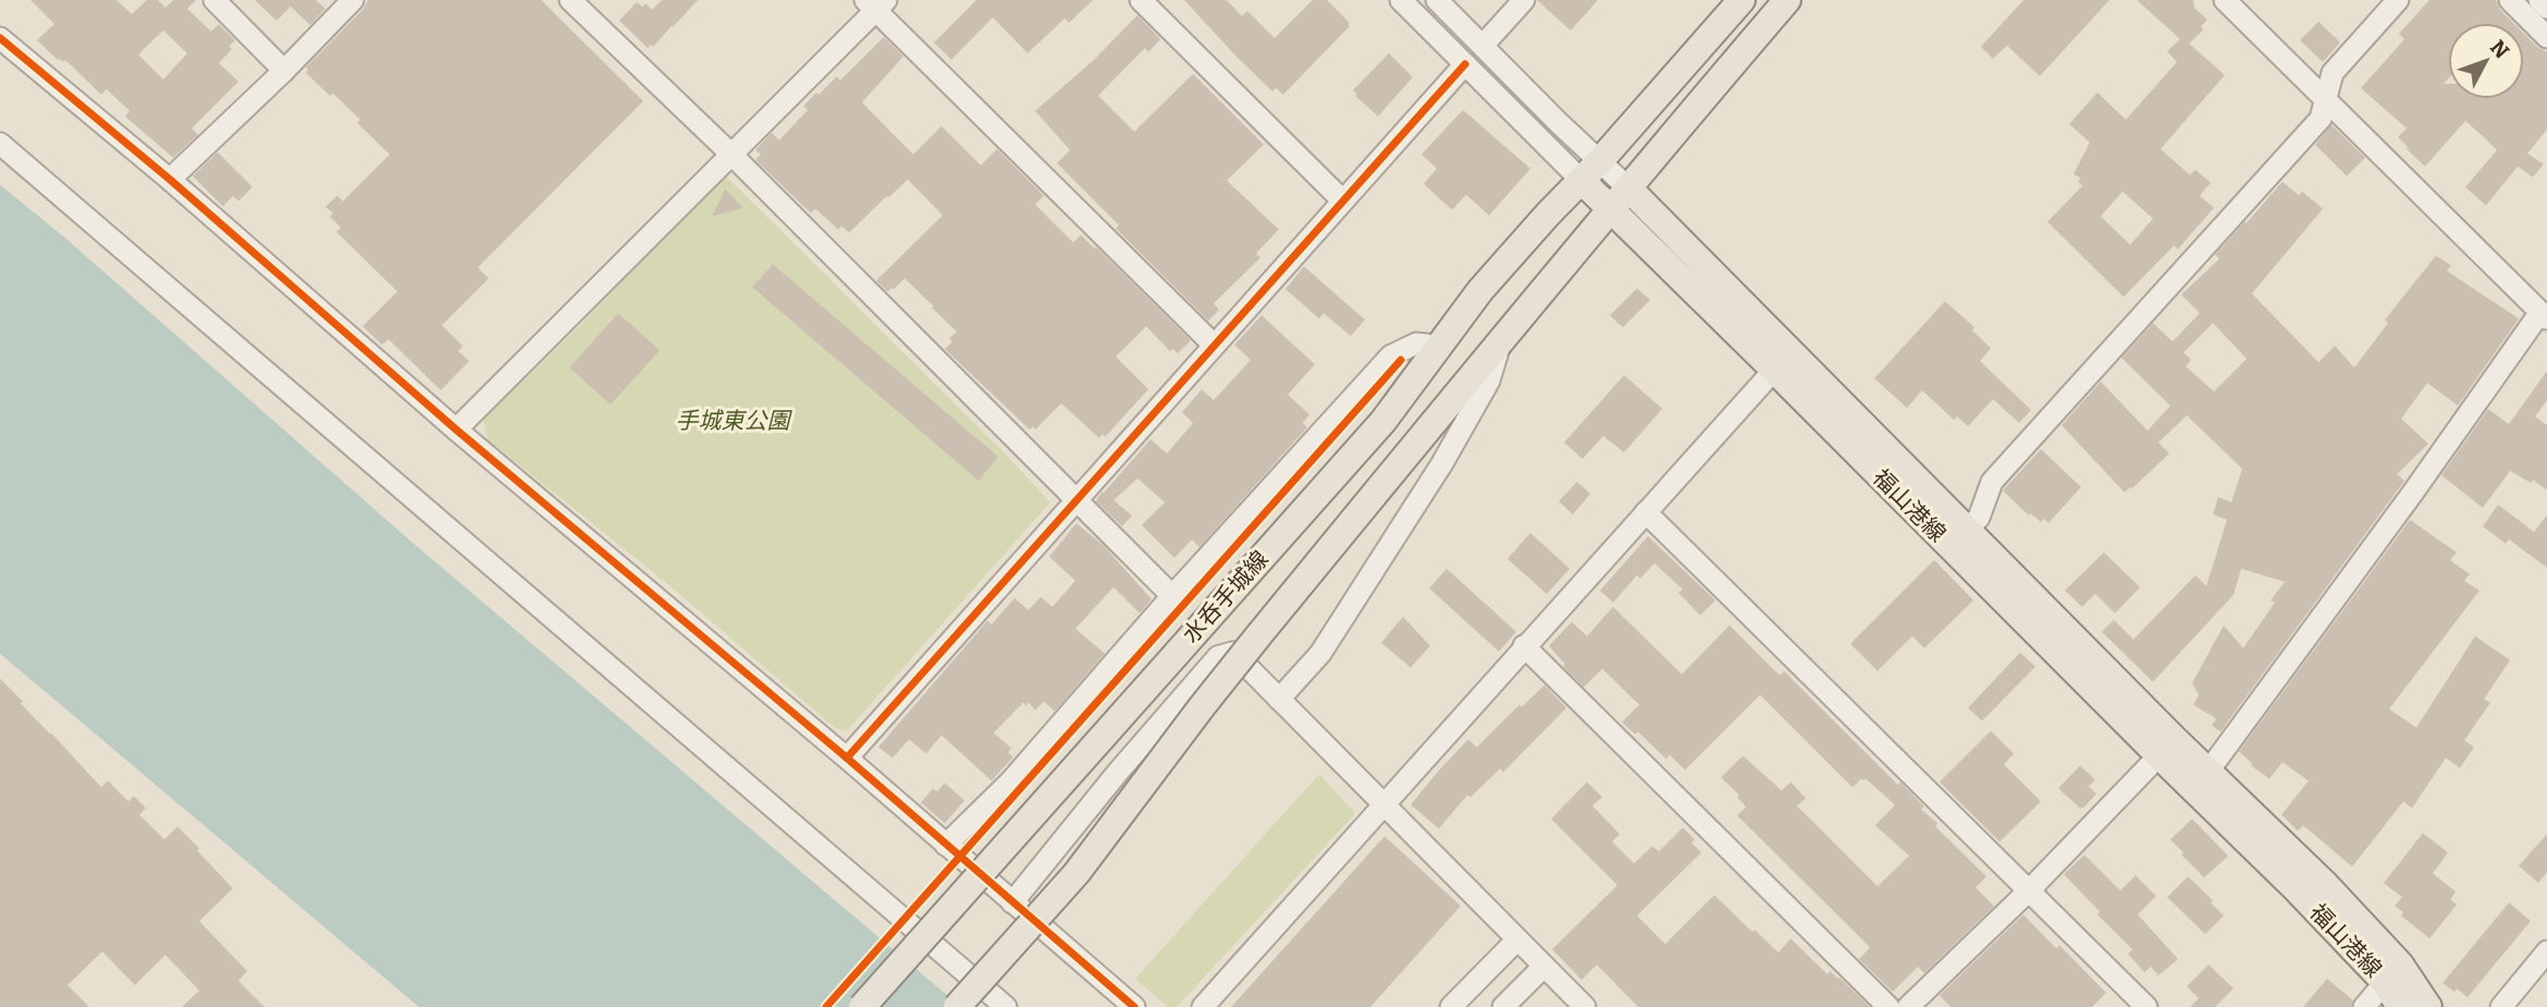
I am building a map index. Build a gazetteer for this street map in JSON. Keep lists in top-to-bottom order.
{
  "streets": {
    "main road": ["福山港線", "水呑手城線"]
  },
  "crossings": [
    ["福山港線", "水呑手城線"]
  ],
  "parks": ["手城東公園"],
  "north": "top right"
}
